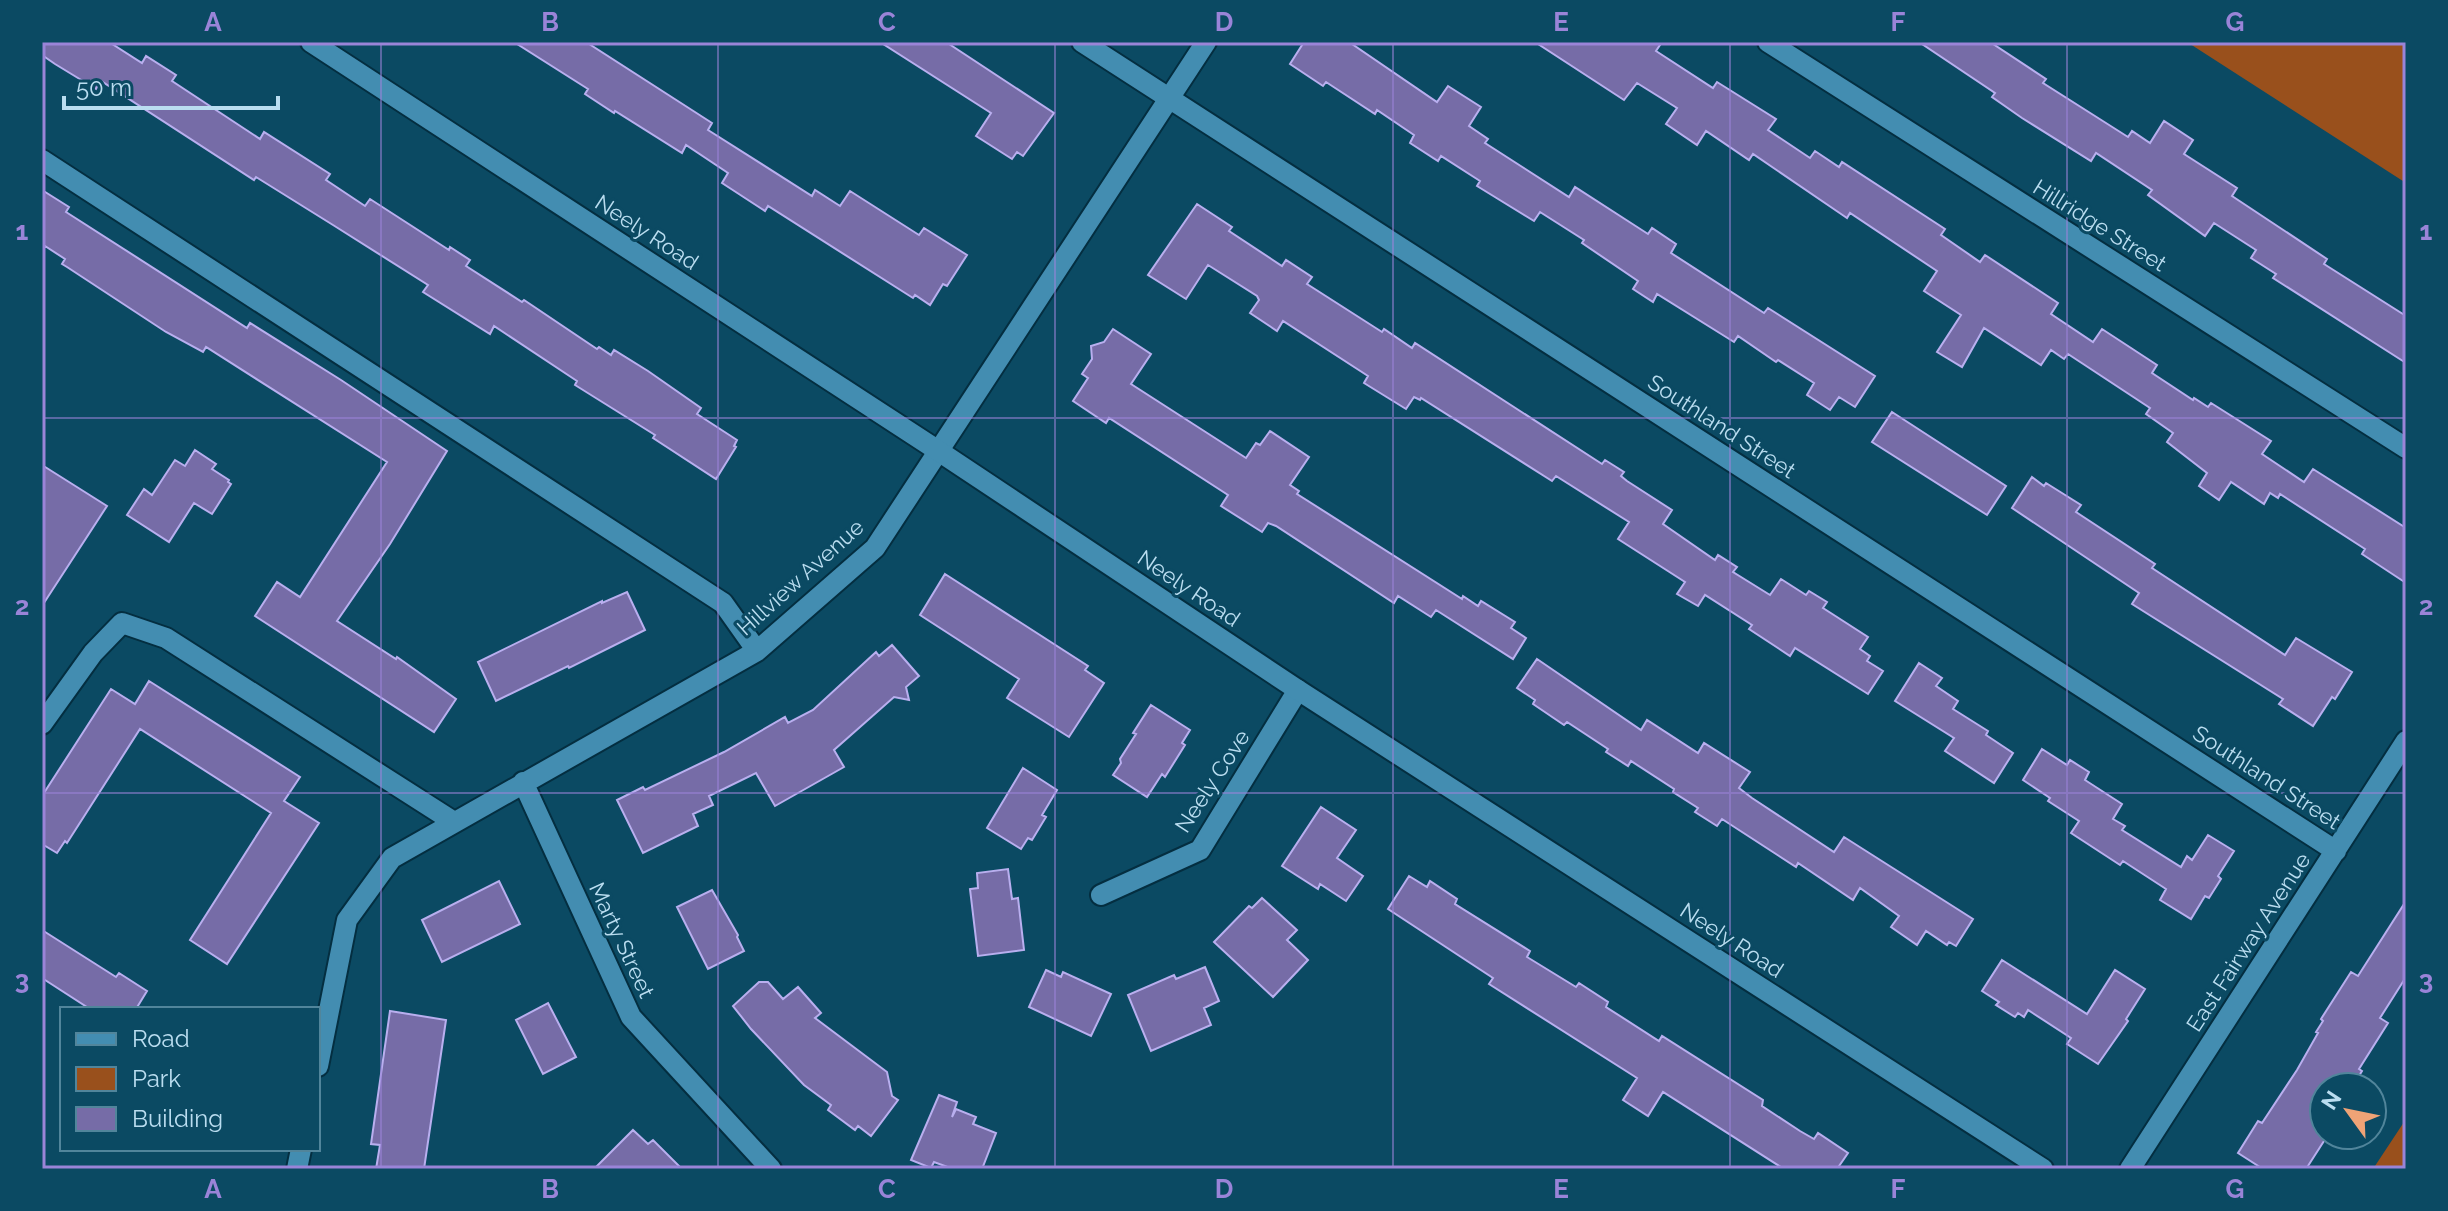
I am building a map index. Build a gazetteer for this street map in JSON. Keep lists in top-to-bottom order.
{
  "streets": {
    "street": [
      "Hillridge Street",
      "Neely Road",
      "Southland Street",
      "Hillview Avenue",
      "Neely Cove",
      "Marty Street",
      "East Fairway Avenue"
    ]
  },
  "crossings": [
    ["Neely Road", "Hillview Avenue"],
    ["Neely Road", "Neely Cove"],
    ["Southland Street", "Hillview Avenue"],
    ["Southland Street", "East Fairway Avenue"],
    ["Hillview Avenue", "Marty Street"]
  ],
  "legend": ["Road", "Park", "Building"],
  "scale_bar": "50 m",
  "north": "top left",
  "grid": {
    "columns": [
      "A",
      "B",
      "C",
      "D",
      "E",
      "F",
      "G"
    ],
    "rows": ["1", "2", "3"]
  }
}
